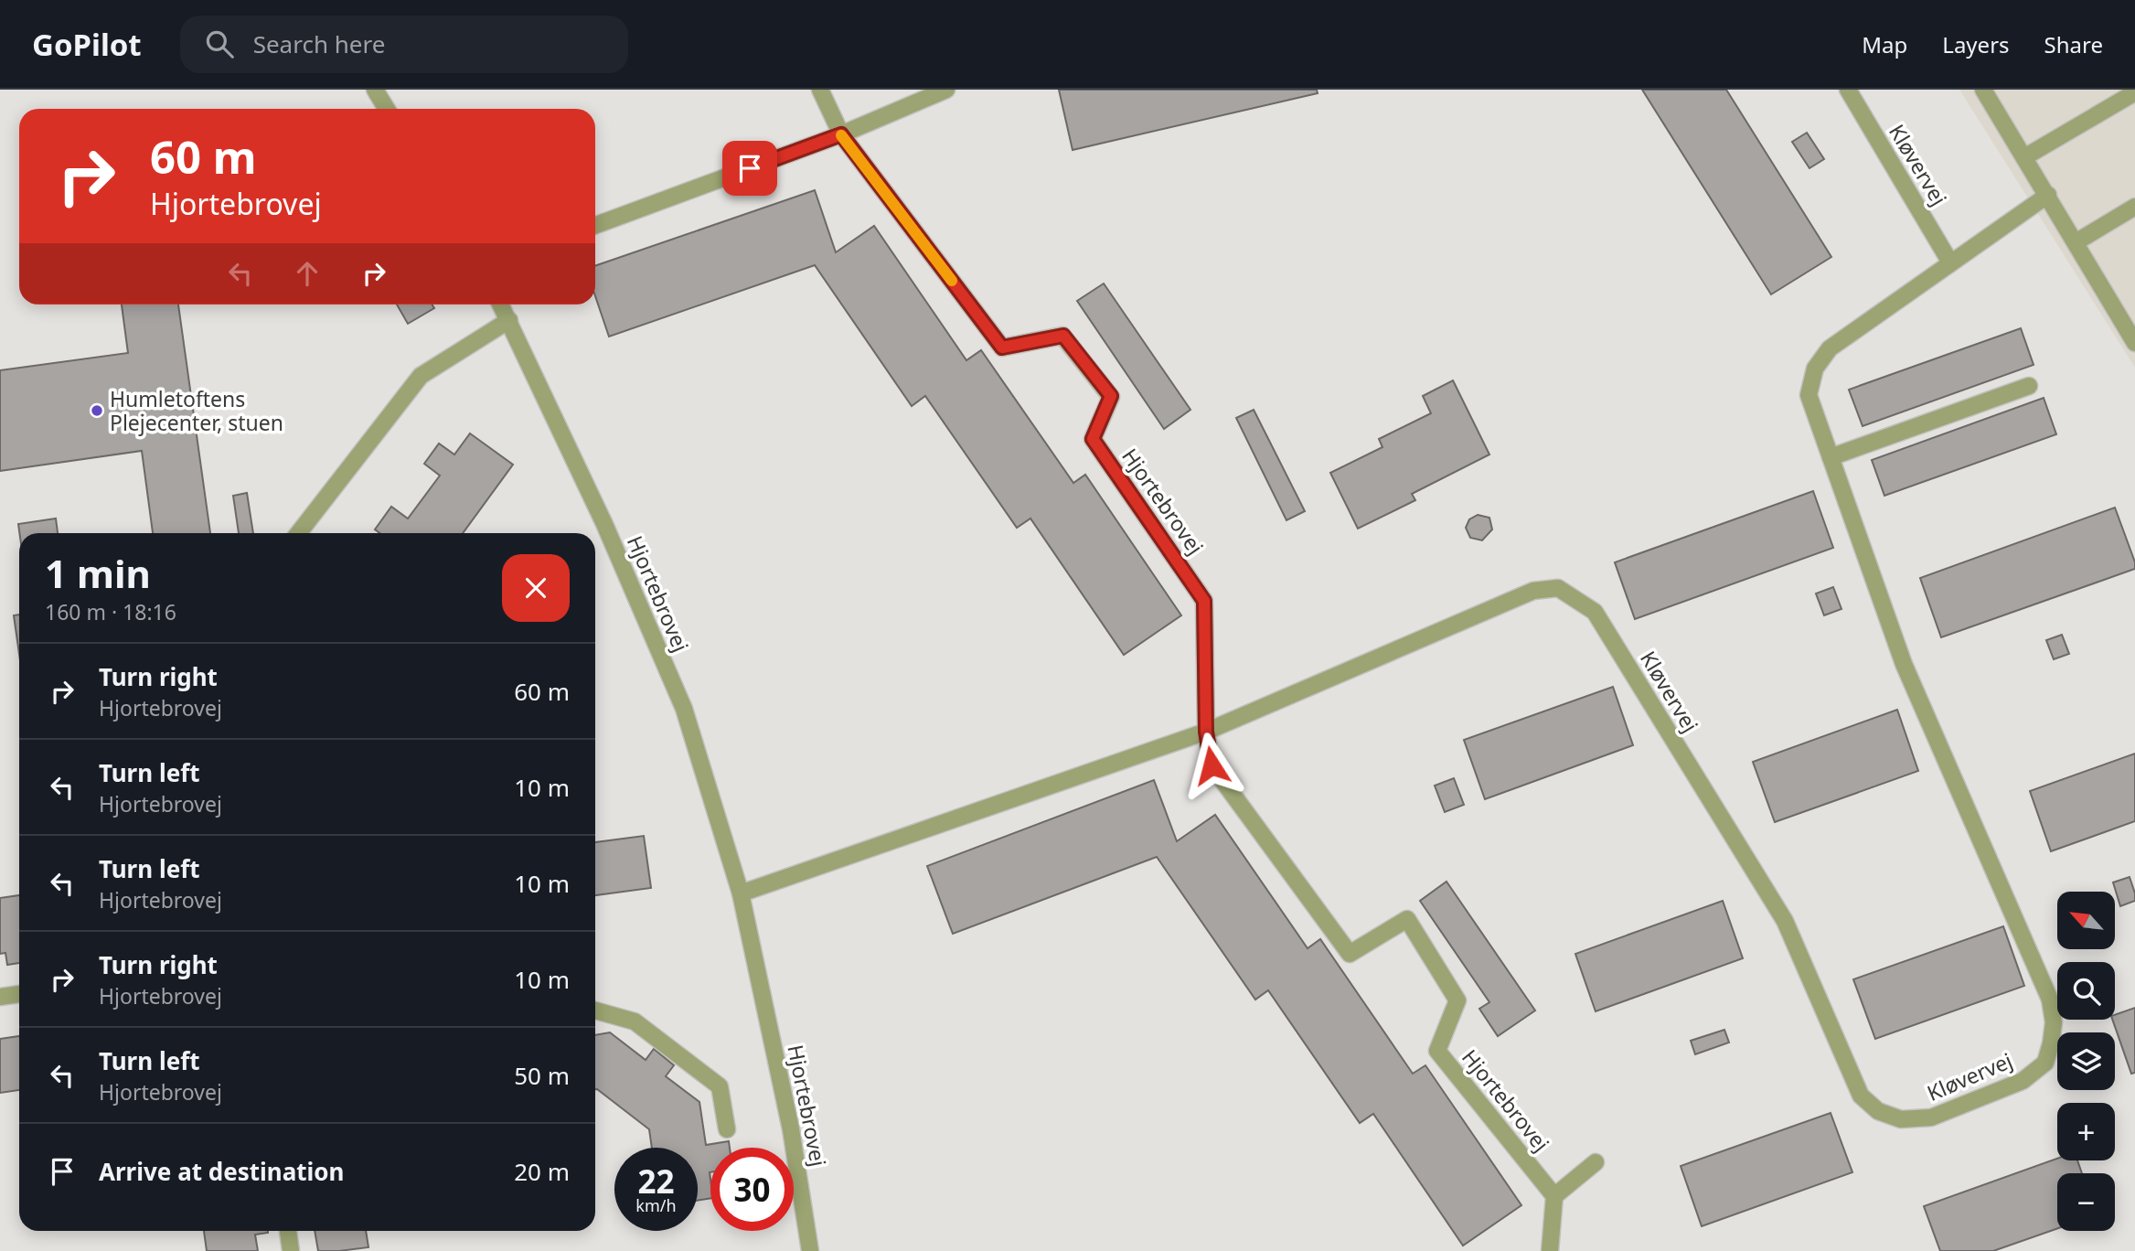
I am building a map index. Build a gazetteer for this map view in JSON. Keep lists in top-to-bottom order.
{
  "streets": {
    "street": ["Kløvervej", "Hjortebrovej"]
  },
  "crossings": [
    ["Kløvervej", "Hjortebrovej"]
  ],
  "places": ["Humletoftens Plejecenter, stuen"],
  "north": "top left",
  "page": {
    "header": "GoPilot",
    "search": "Search here",
    "nav": ["Map", "Layers", "Share"],
    "turn": ["60 m", "Hjortebrovej"],
    "heading": ["1 min", "160 m · 18:16"],
    "list": [
      {
        "name": "Turn right",
        "note": "Hjortebrovej",
        "value": "60 m"
      },
      {
        "name": "Turn left",
        "note": "Hjortebrovej",
        "value": "10 m"
      },
      {
        "name": "Turn left",
        "note": "Hjortebrovej",
        "value": "10 m"
      },
      {
        "name": "Turn right",
        "note": "Hjortebrovej",
        "value": "10 m"
      },
      {
        "name": "Turn left",
        "note": "Hjortebrovej",
        "value": "50 m"
      },
      {
        "name": "Arrive at destination",
        "value": "20 m"
      }
    ],
    "map_buttons": ["+", "−"],
    "speed": "22 km/h",
    "limit": "30"
  }
}
